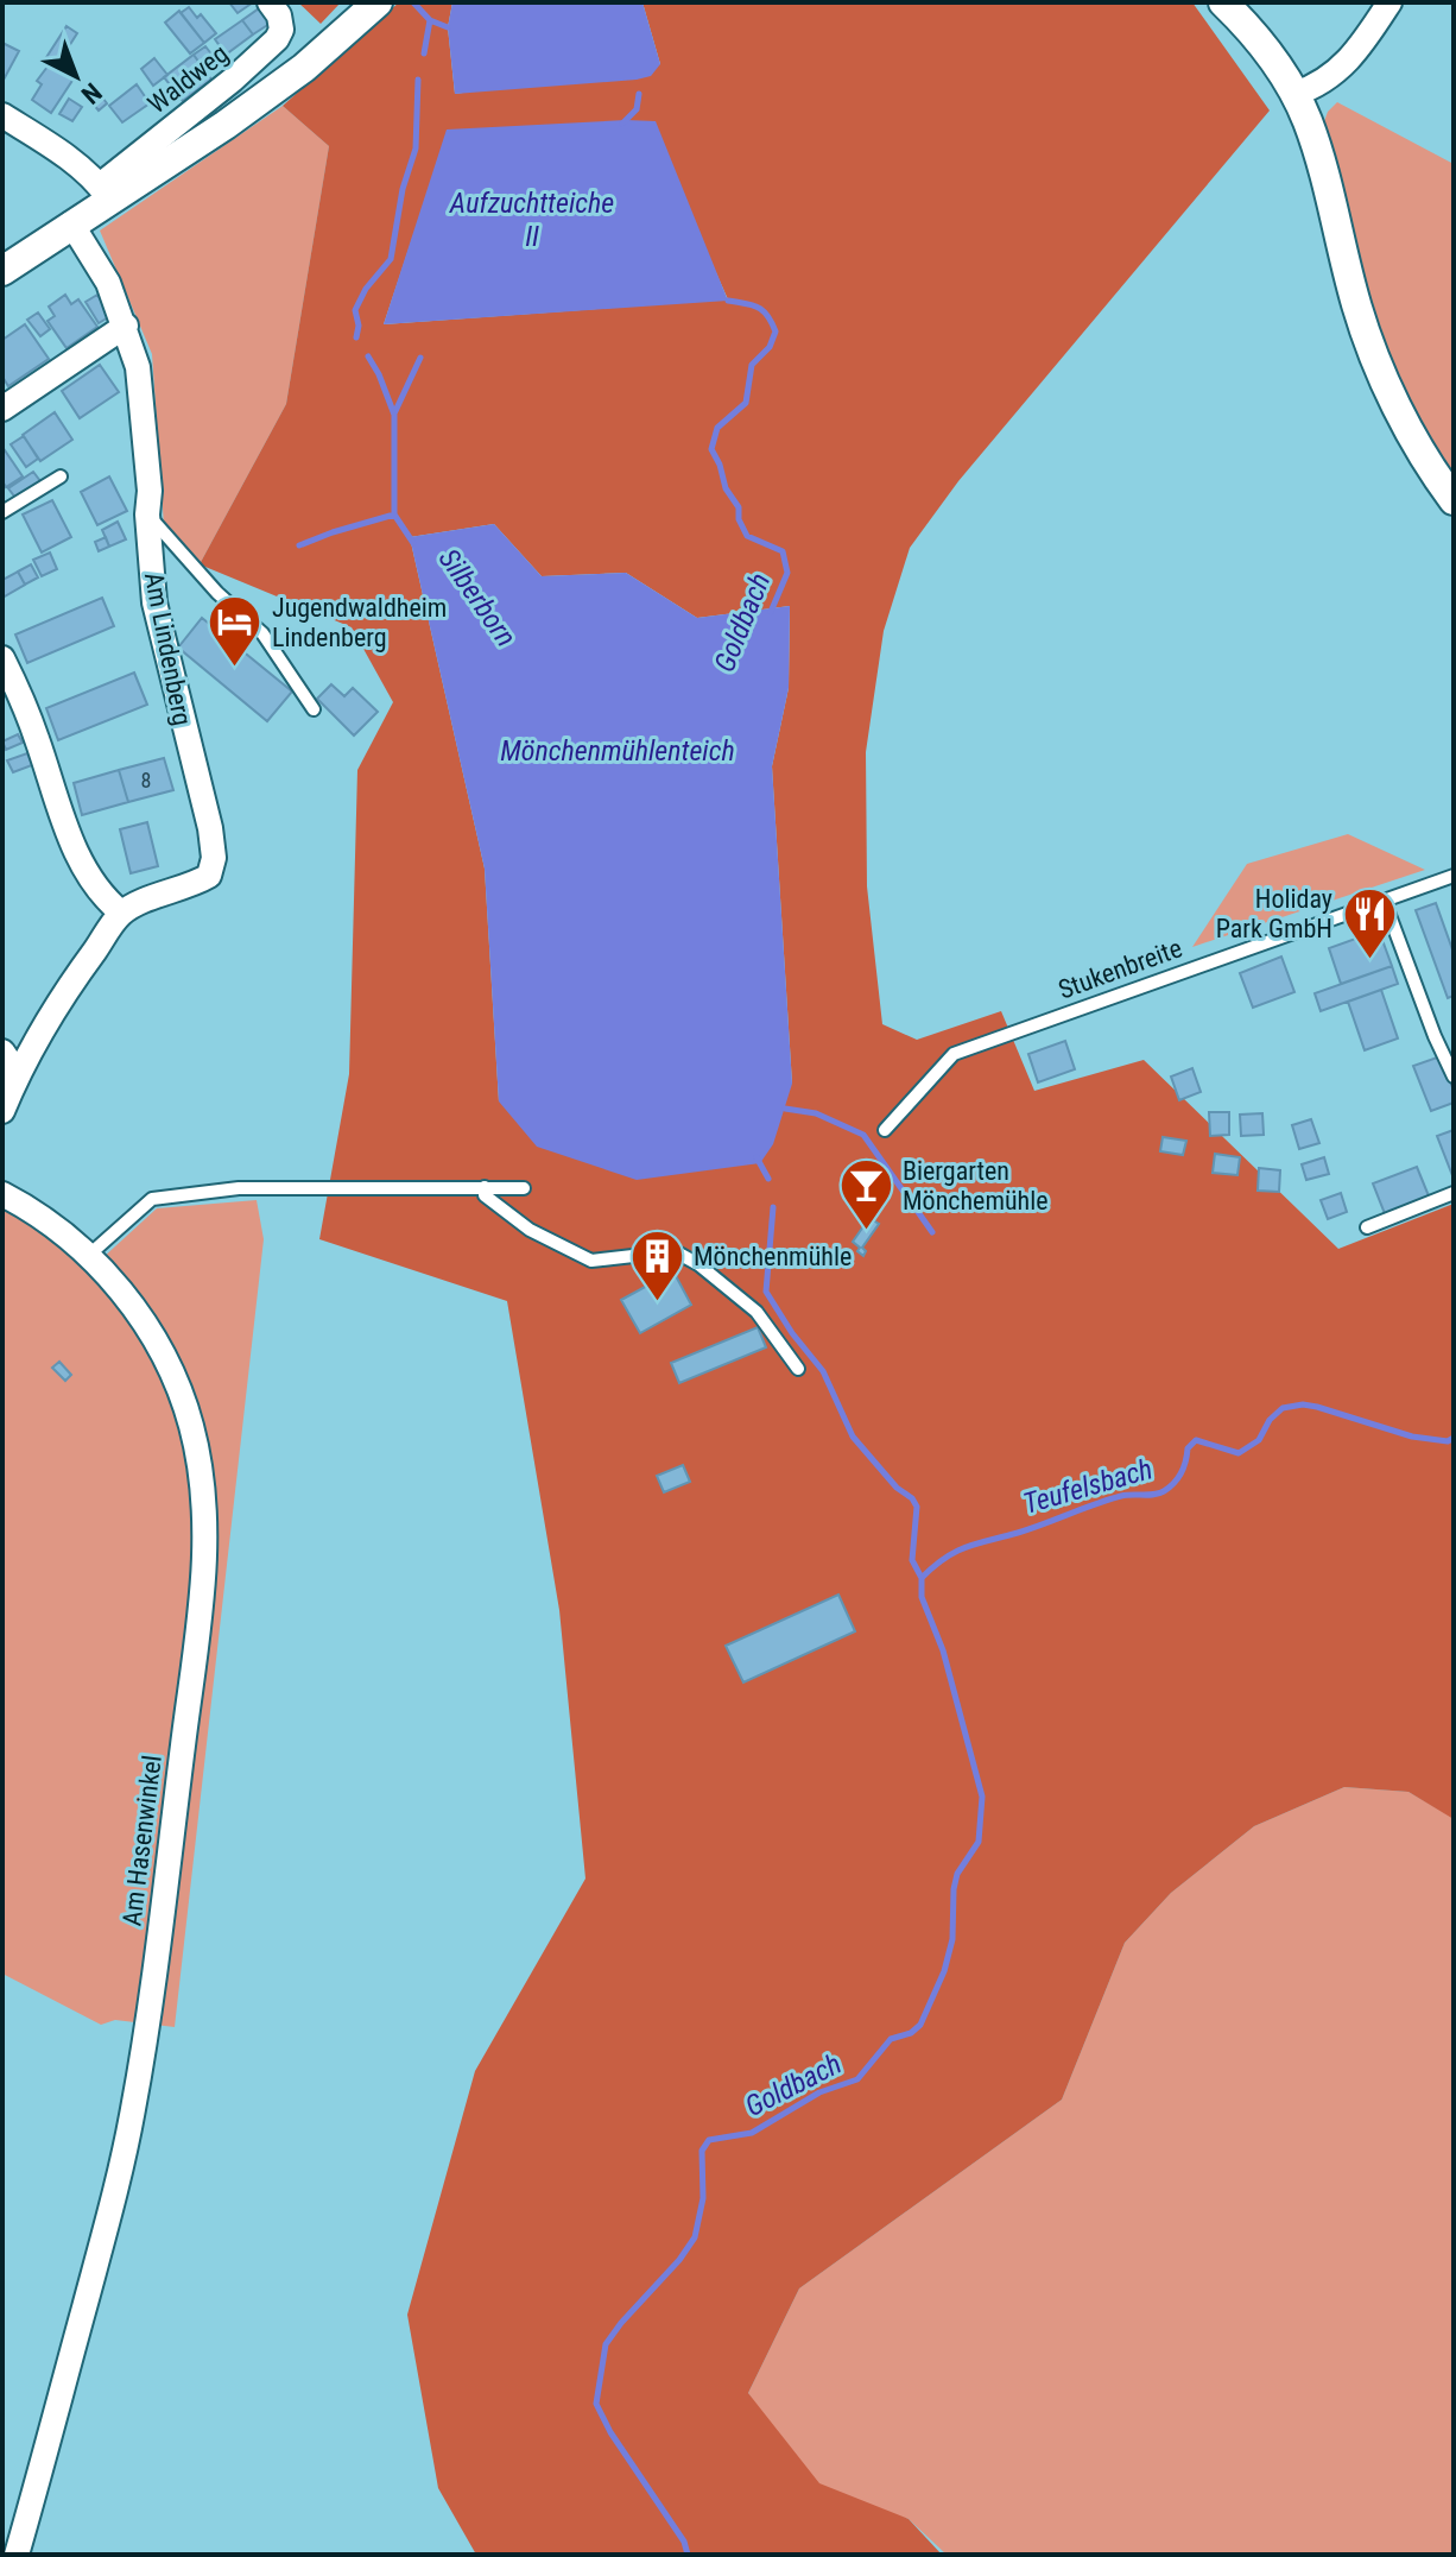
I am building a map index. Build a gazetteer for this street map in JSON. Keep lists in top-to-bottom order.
{
  "streets": {
    "street": ["Waldweg", "Am Lindenberg", "Am Hasenwinkel"],
    "lane": ["Stukenbreite"]
  },
  "crossings": [
    ["Waldweg", "Am Lindenberg"]
  ],
  "water": [
    "Aufzuchtteiche II",
    "Silberborn",
    "Goldbach",
    "Mönchenmühlenteich",
    "Teufelsbach"
  ],
  "places": {
    "hotel": ["Jugendwaldheim Lindenberg"],
    "restaurant": ["Holiday Park GmbH"],
    "bar": ["Biergarten Mönchemühle"],
    "building": ["Mönchenmühle"]
  },
  "house_numbers": ["8"],
  "north": "bottom right"
}
